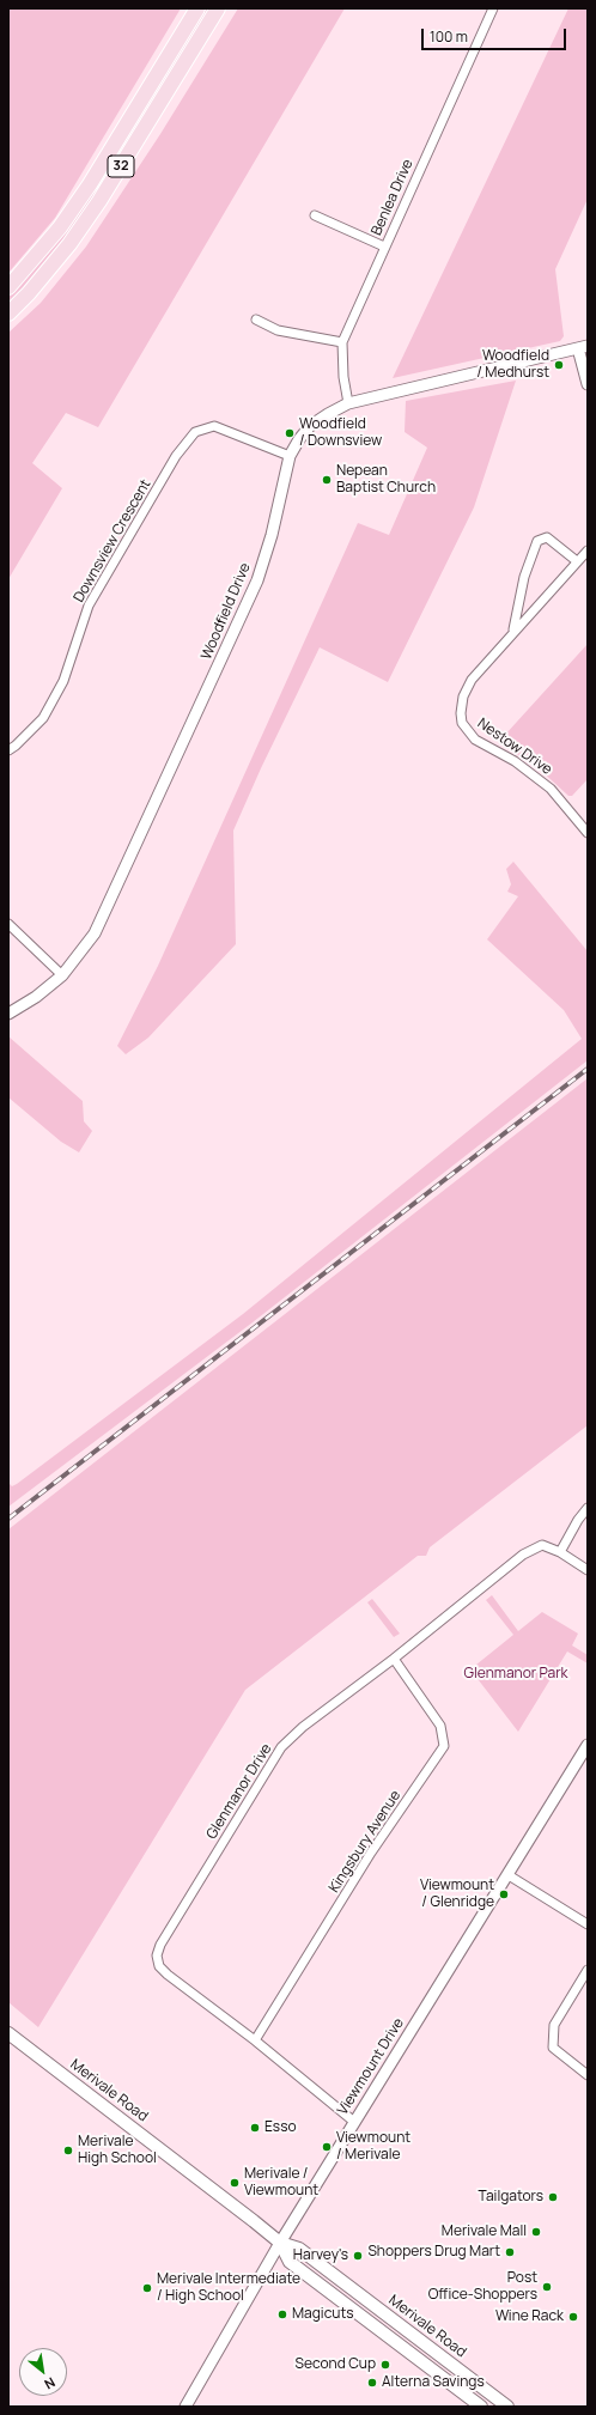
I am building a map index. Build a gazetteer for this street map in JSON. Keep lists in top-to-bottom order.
{
  "streets": {
    "main road": ["32", "Merivale Road"],
    "street": [
      "Benlea Drive",
      "Downsview Crescent",
      "Woodfield Drive",
      "Nestow Drive",
      "Glenmanor Drive",
      "Kingsbury Avenue",
      "Viewmount Drive"
    ]
  },
  "crossings": [
    ["Benlea Drive", "Woodfield Drive"],
    ["Downsview Crescent", "Woodfield Drive"],
    ["Glenmanor Drive", "Kingsbury Avenue"],
    ["Glenmanor Drive", "Viewmount Drive"],
    ["Viewmount Drive", "Merivale Road"]
  ],
  "parks": ["Glenmanor Park"],
  "places": [
    "Woodfield / Medhurst",
    "Woodfield / Downsview",
    "Nepean Baptist Church",
    "Viewmount / Glenridge",
    "Esso",
    "Viewmount / Merivale",
    "Merivale High School",
    "Merivale / Viewmount",
    "Tailgators",
    "Merivale Mall",
    "Shoppers Drug Mart",
    "Harvey's",
    "Post Office-Shoppers",
    "Merivale Intermediate / High School",
    "Magicuts",
    "Wine Rack",
    "Second Cup",
    "Alterna Savings"
  ],
  "scale_bar": "100 m",
  "north": "bottom right"
}
